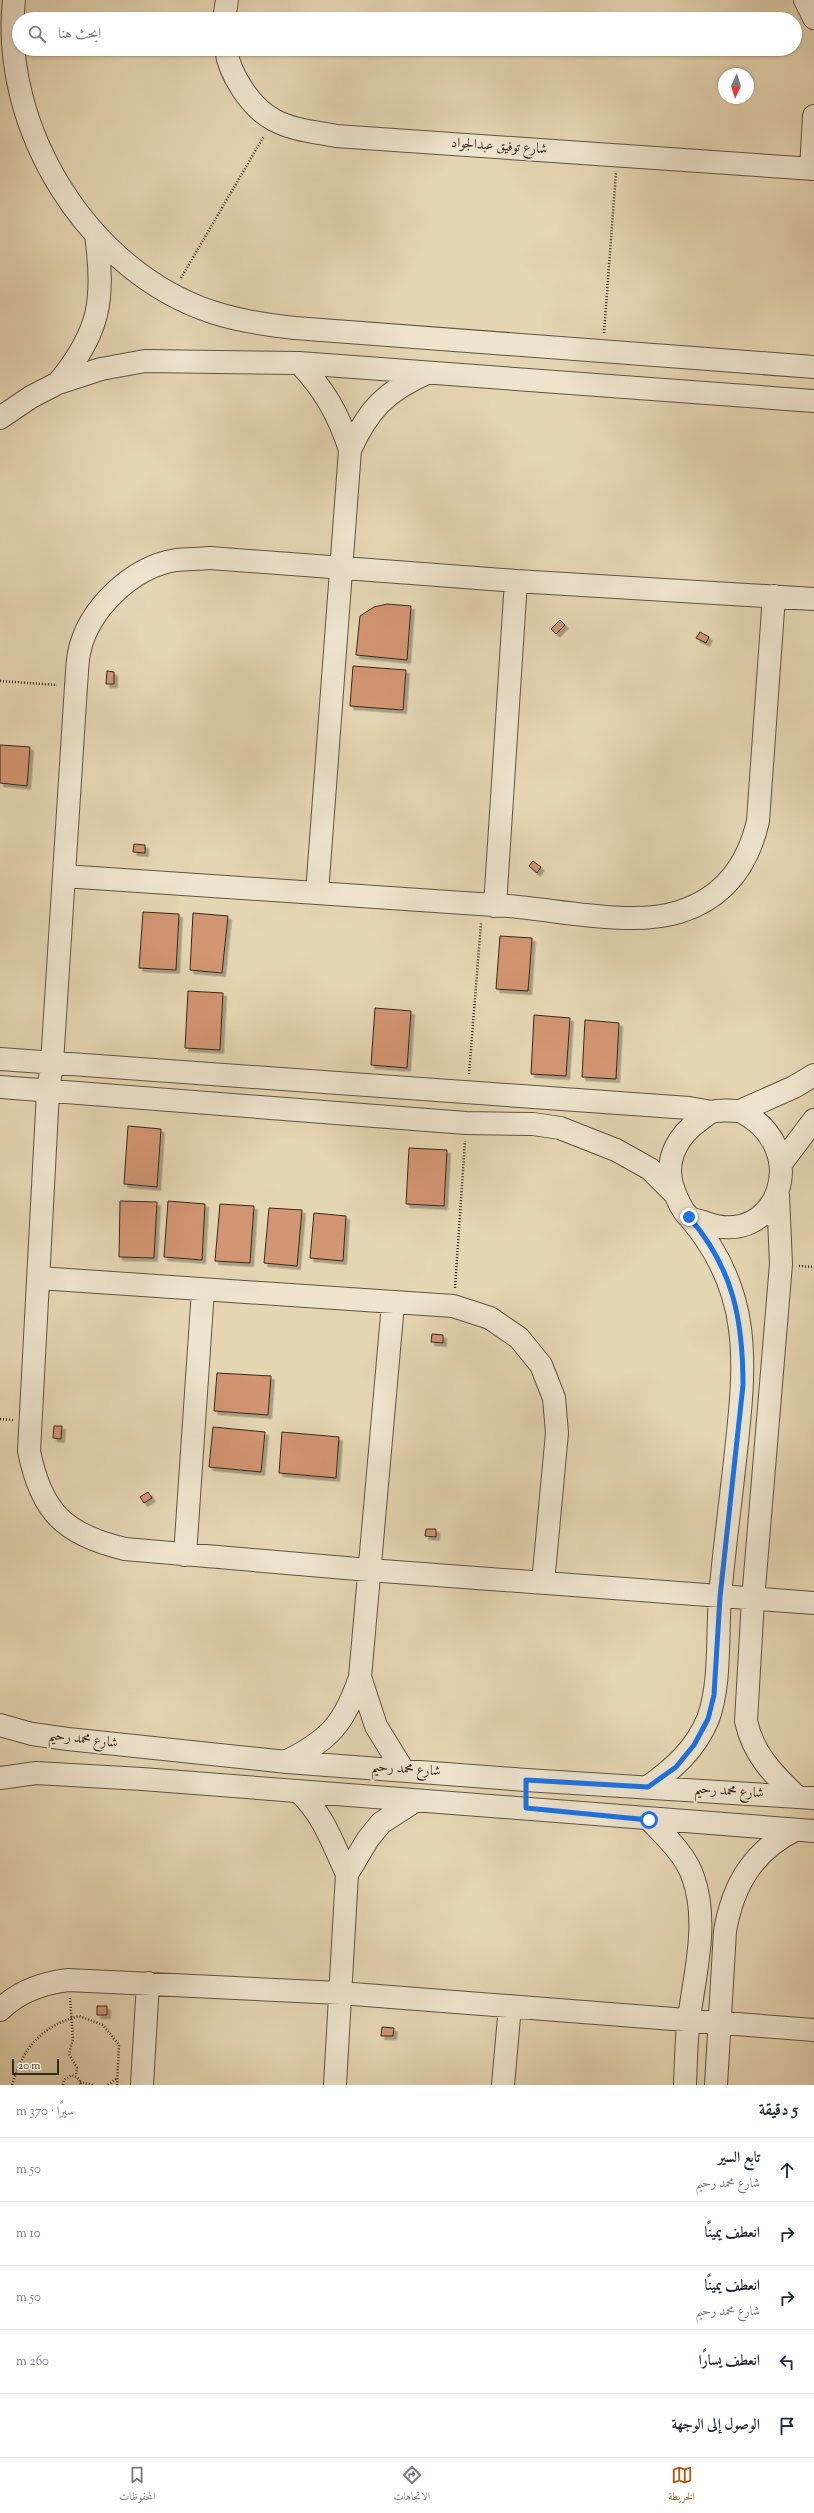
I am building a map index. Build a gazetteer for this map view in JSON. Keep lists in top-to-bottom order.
{
  "streets": {
    "street": ["شارع توفيق عبدالجواد", "شارع محمد رحيم"]
  },
  "scale_bar": "20 m",
  "north": "bottom",
  "page": {
    "search": "ابحث هنا",
    "scale": "20 m",
    "heading": ["5 دقيقة", "سيرًا · 370 m"],
    "list": [
      ["تابع السير", "شارع محمد رحيم", "50 m"],
      ["انعطف يمينًا", "10 m"],
      ["انعطف يمينًا", "شارع محمد رحيم", "50 m"],
      ["انعطف يسارًا", "260 m"],
      "الوصول إلى الوجهة"
    ],
    "nav": ["الخريطة", "الاتجاهات", "المحفوظات"]
  }
}
